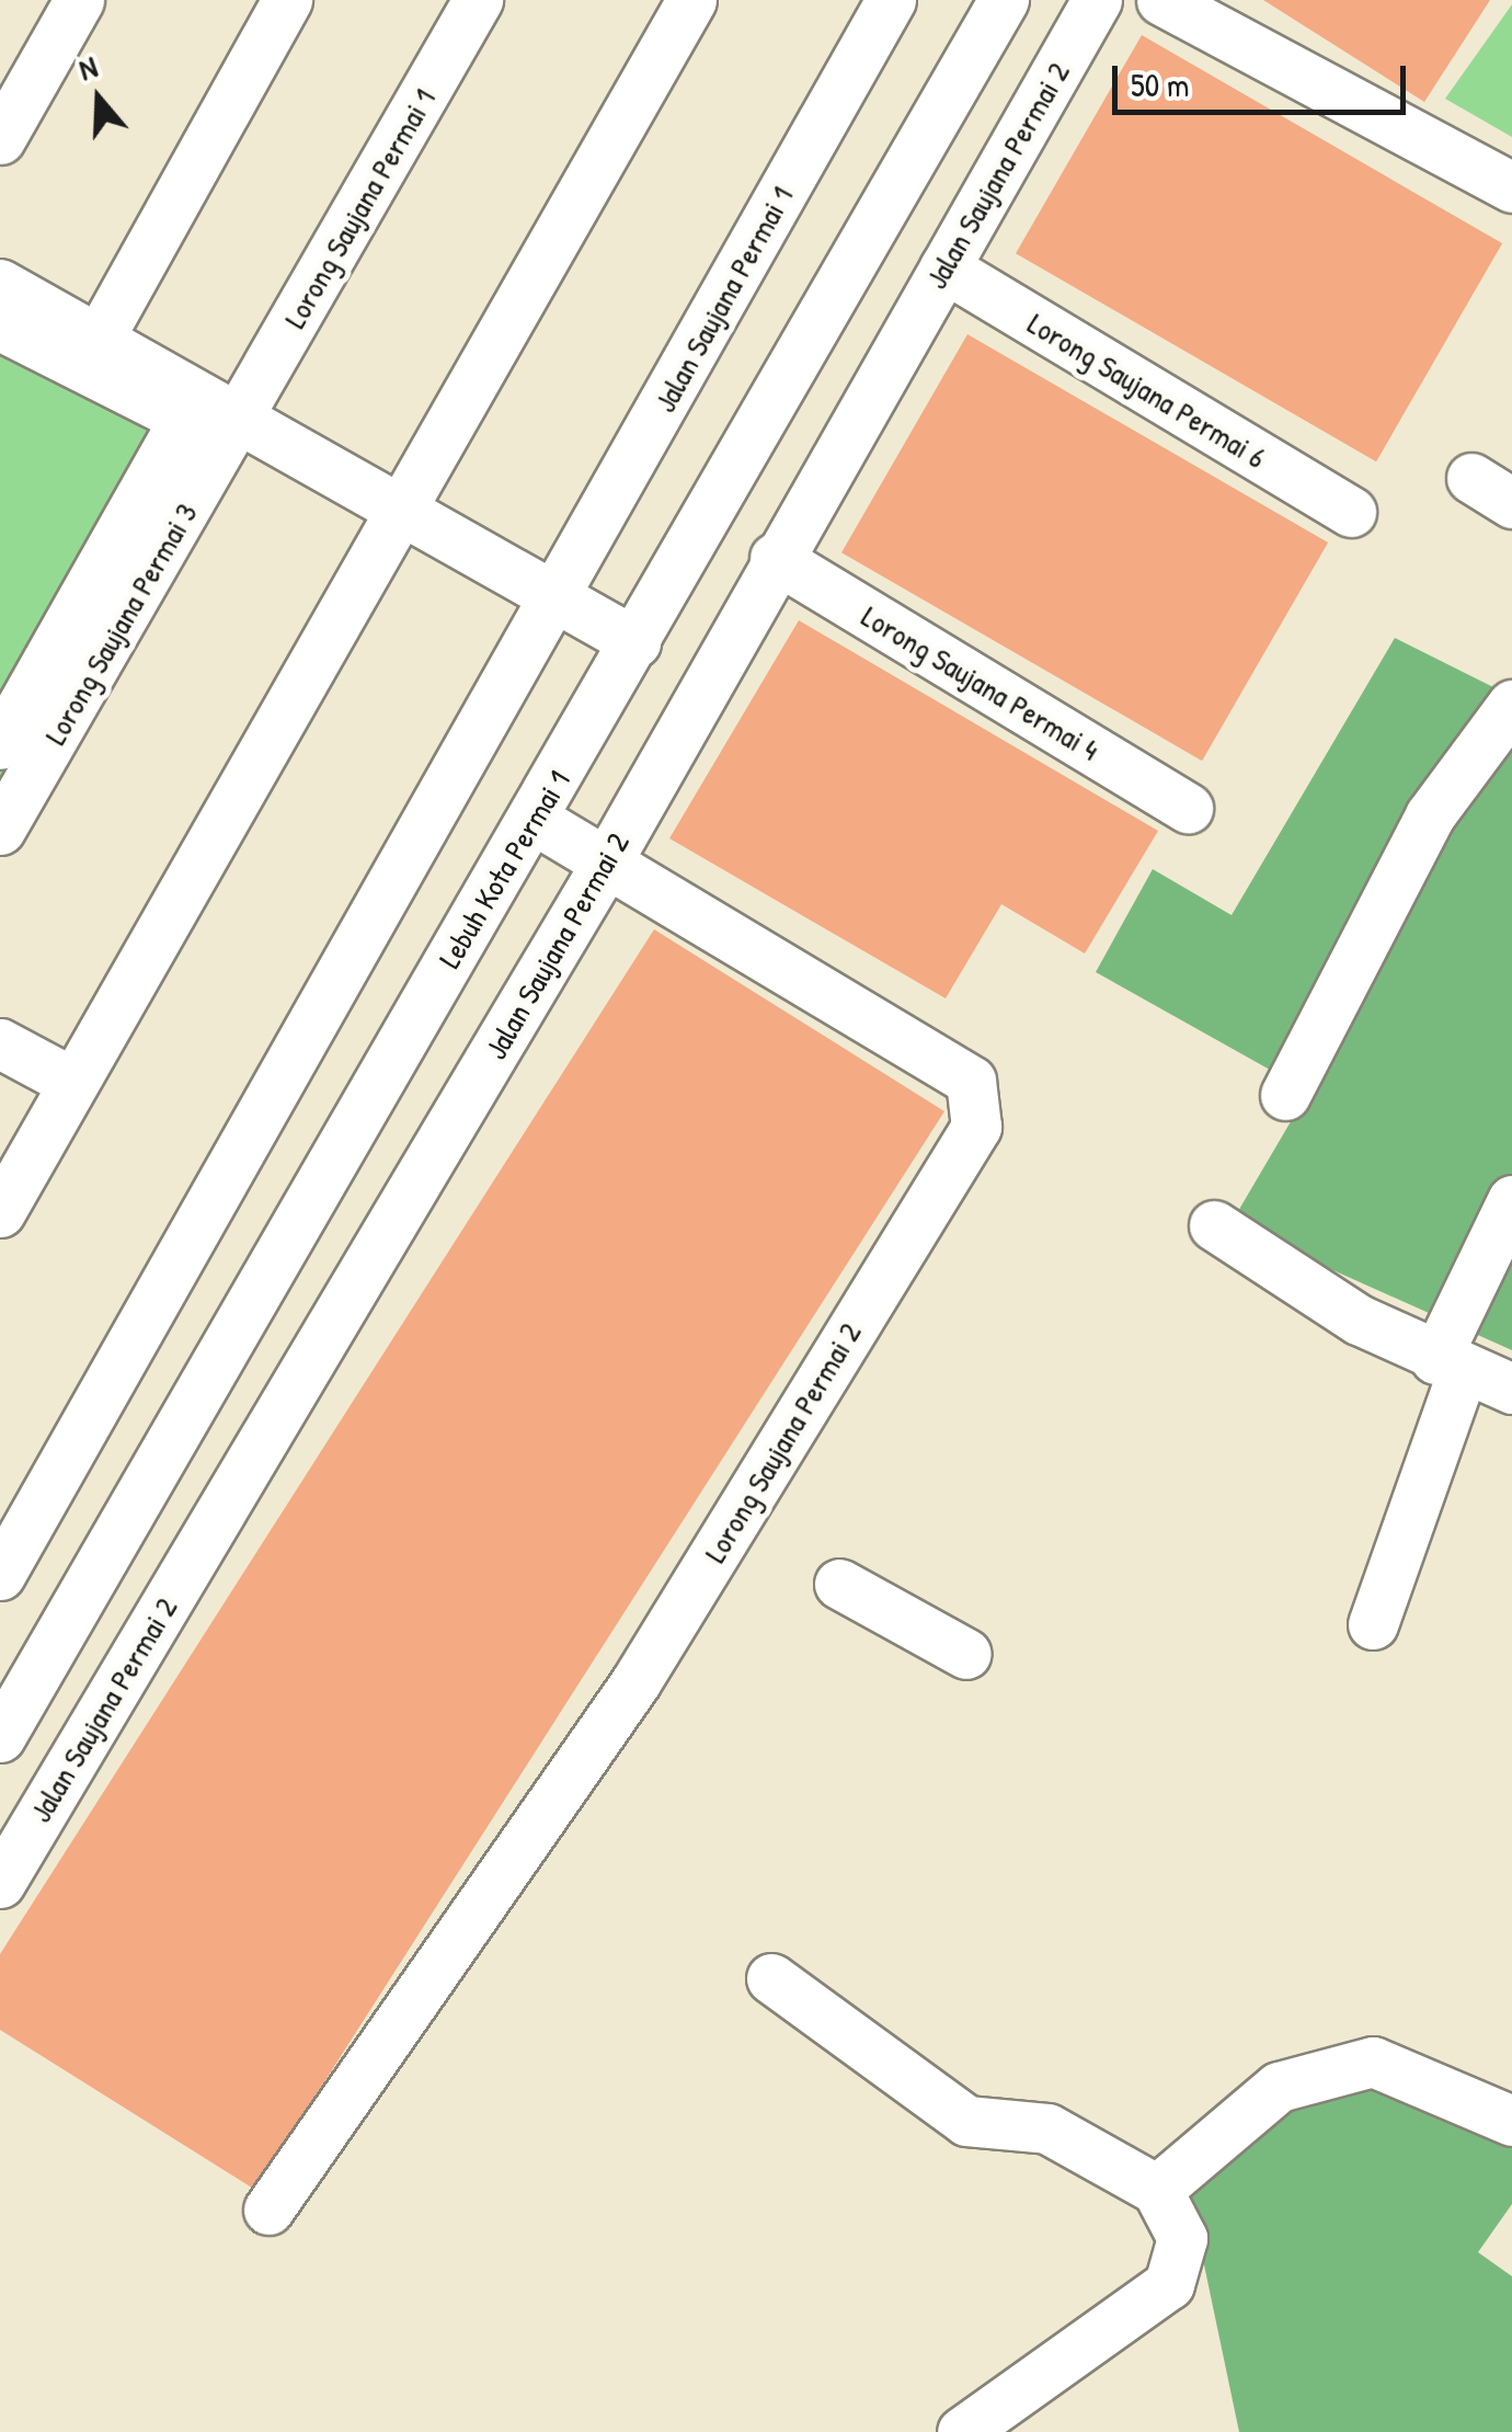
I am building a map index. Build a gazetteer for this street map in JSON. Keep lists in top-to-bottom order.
{
  "streets": {
    "street": [
      "Jalan Saujana Permai 2",
      "Lorong Saujana Permai 1",
      "Jalan Saujana Permai 1",
      "Lorong Saujana Permai 6",
      "Lorong Saujana Permai 3",
      "Lorong Saujana Permai 4",
      "Lebuh Kota Permai 1",
      "Lorong Saujana Permai 2"
    ]
  },
  "crossings": [
    ["Jalan Saujana Permai 2", "Lorong Saujana Permai 6"],
    ["Jalan Saujana Permai 2", "Lorong Saujana Permai 4"],
    ["Jalan Saujana Permai 2", "Lorong Saujana Permai 2"],
    ["Lorong Saujana Permai 1", "Lorong Saujana Permai 3"],
    ["Lebuh Kota Permai 1", "Lorong Saujana Permai 2"]
  ],
  "scale_bar": "50 m",
  "north": "top"
}
